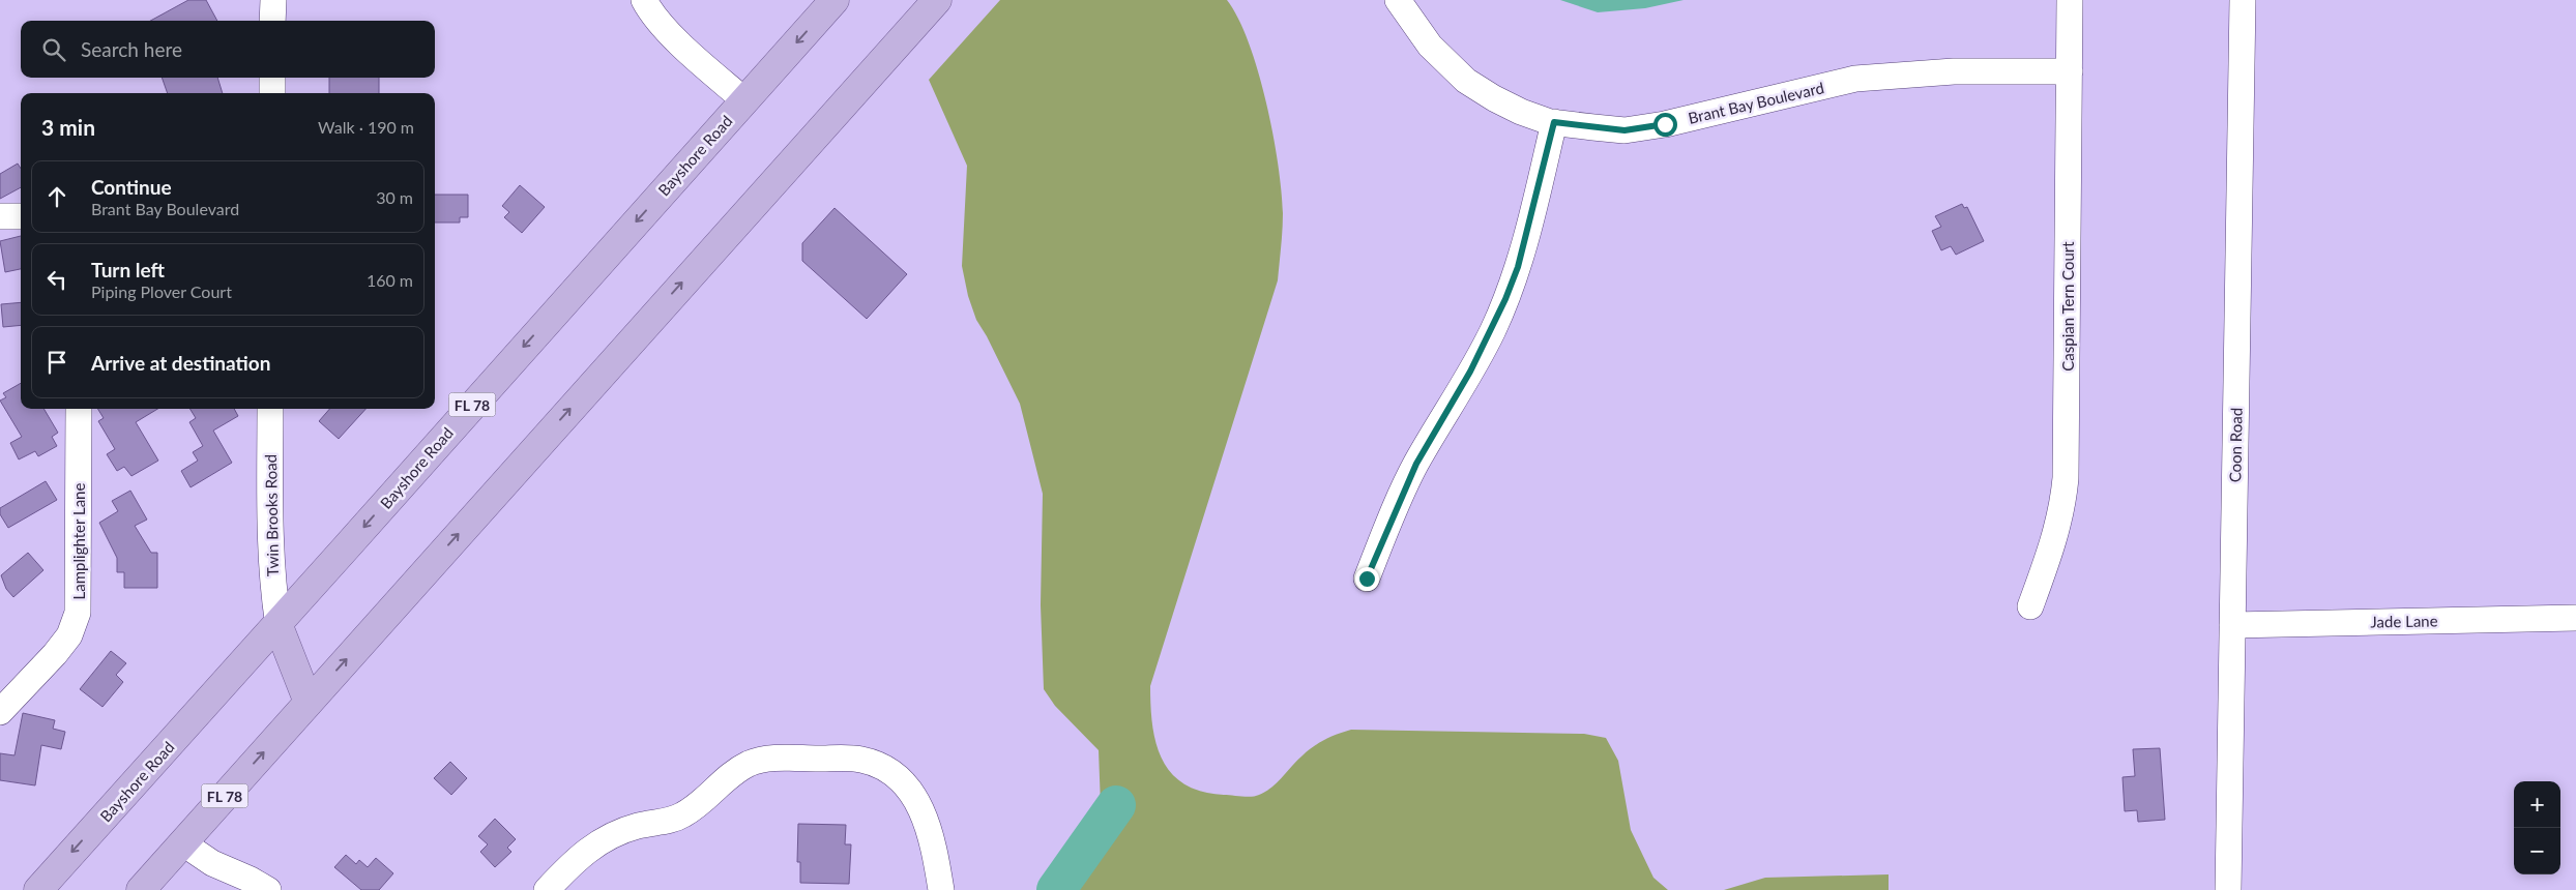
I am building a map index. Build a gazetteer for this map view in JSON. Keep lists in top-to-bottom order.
{
  "streets": {
    "main road": ["Bayshore Road", "FL 78"],
    "street": [
      "Brant Bay Boulevard",
      "Caspian Tern Court",
      "Coon Road",
      "Twin Brooks Road",
      "Lamplighter Lane",
      "Jade Lane"
    ]
  },
  "crossings": [
    ["Brant Bay Boulevard", "Caspian Tern Court"],
    ["Bayshore Road", "Twin Brooks Road"],
    ["Coon Road", "Jade Lane"]
  ],
  "page": {
    "search": "Search here",
    "heading": ["3 min", "Walk · 190 m"],
    "list": [
      ["Continue", "Brant Bay Boulevard", "30 m"],
      ["Turn left", "Piping Plover Court", "160 m"],
      "Arrive at destination"
    ],
    "map_buttons": ["+", "−"]
  }
}
